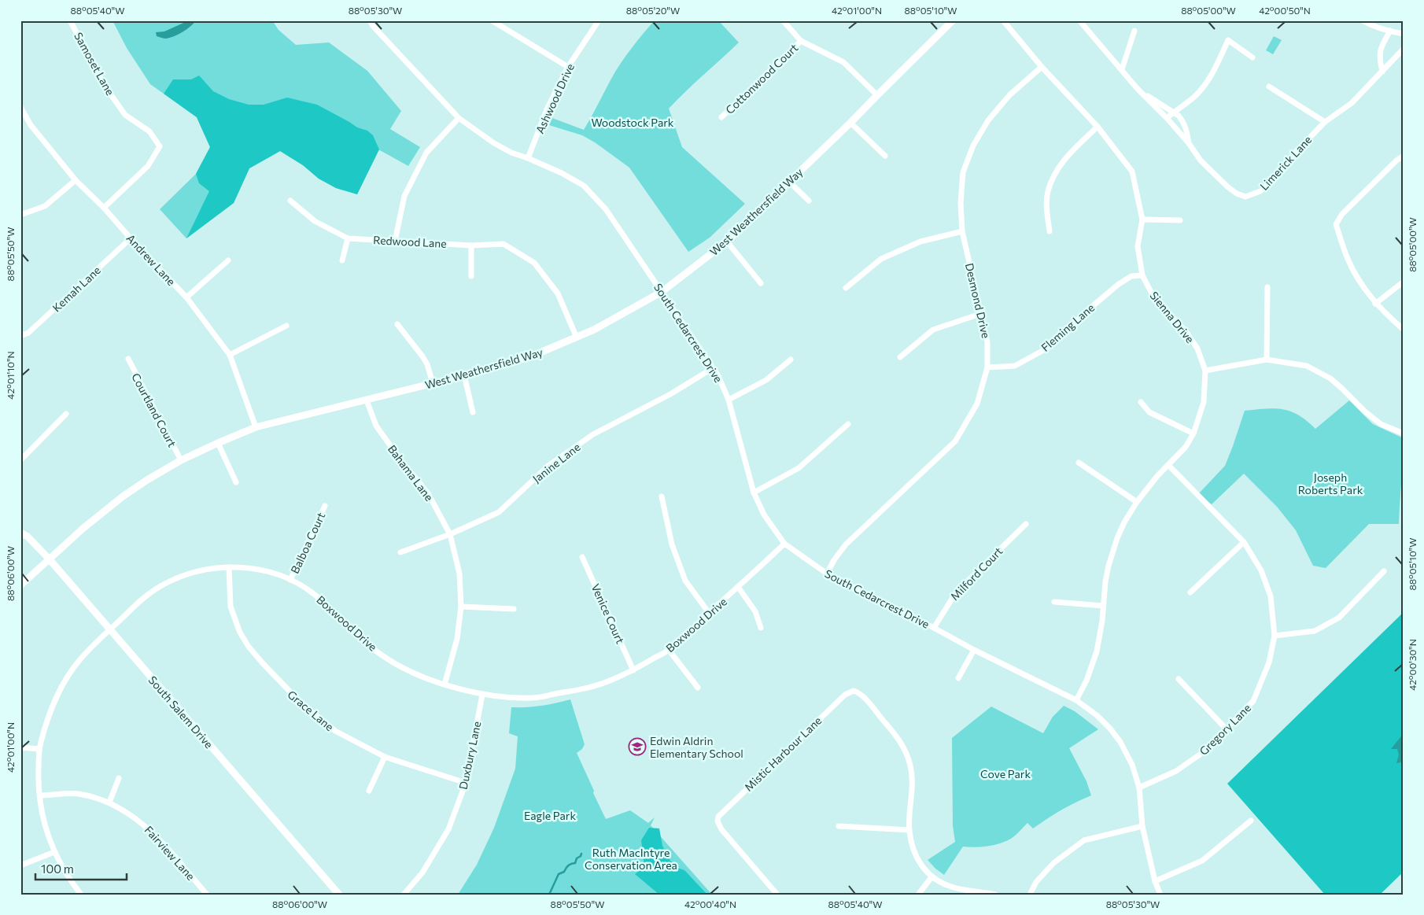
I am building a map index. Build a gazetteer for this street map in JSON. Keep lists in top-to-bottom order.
{
  "streets": {
    "street": [
      "Samoset Lane",
      "Cottonwood Court",
      "Ashwood Drive",
      "Limerick Lane",
      "West Weathersfield Way",
      "Redwood Lane",
      "Andrew Lane",
      "Kemah Lane",
      "Desmond Drive",
      "Sienna Drive",
      "Fleming Lane",
      "South Cedarcrest Drive",
      "Courtland Court",
      "Janine Lane",
      "Bahama Lane",
      "Balboa Court",
      "Milford Court",
      "Venice Court",
      "Boxwood Drive",
      "Grace Lane",
      "South Salem Drive",
      "Gregory Lane",
      "Mistic Harbour Lane",
      "Duxbury Lane",
      "Fairview Lane"
    ]
  },
  "crossings": [
    ["Samoset Lane", "Andrew Lane"],
    ["Ashwood Drive", "South Cedarcrest Drive"],
    ["West Weathersfield Way", "Redwood Lane"],
    ["West Weathersfield Way", "Andrew Lane"],
    ["West Weathersfield Way", "South Cedarcrest Drive"],
    ["West Weathersfield Way", "Courtland Court"],
    ["West Weathersfield Way", "Bahama Lane"],
    ["West Weathersfield Way", "South Salem Drive"],
    ["Andrew Lane", "Kemah Lane"],
    ["Desmond Drive", "Sienna Drive"],
    ["Desmond Drive", "Fleming Lane"],
    ["Desmond Drive", "South Cedarcrest Drive"],
    ["Sienna Drive", "Fleming Lane"],
    ["Sienna Drive", "South Cedarcrest Drive"],
    ["Sienna Drive", "Gregory Lane"],
    ["South Cedarcrest Drive", "Janine Lane"],
    ["South Cedarcrest Drive", "Milford Court"],
    ["South Cedarcrest Drive", "Boxwood Drive"],
    ["South Cedarcrest Drive", "Gregory Lane"],
    ["Janine Lane", "Bahama Lane"],
    ["Bahama Lane", "Boxwood Drive"],
    ["Balboa Court", "Boxwood Drive"],
    ["Venice Court", "Boxwood Drive"],
    ["Boxwood Drive", "Grace Lane"],
    ["Boxwood Drive", "South Salem Drive"],
    ["Boxwood Drive", "Duxbury Lane"],
    ["Boxwood Drive", "Fairview Lane"],
    ["Grace Lane", "Duxbury Lane"]
  ],
  "parks": [
    "Woodstock Park",
    "Joseph Roberts Park",
    "Cove Park",
    "Eagle Park",
    "Ruth MacIntyre Conservation Area"
  ],
  "places": {
    "school or university": ["Edwin Aldrin Elementary School"]
  },
  "scale_bar": "100 m",
  "coordinates": [
    "88°05'40\"W",
    "88°05'30\"W",
    "88°05'20\"W",
    "42°01'00\"N",
    "88°05'10\"W",
    "88°05'00\"W",
    "42°00'50\"N",
    "88°05'50\"W",
    "42°01'10\"N",
    "88°06'00\"W",
    "42°00'30\"N",
    "42°00'40\"N"
  ]
}
